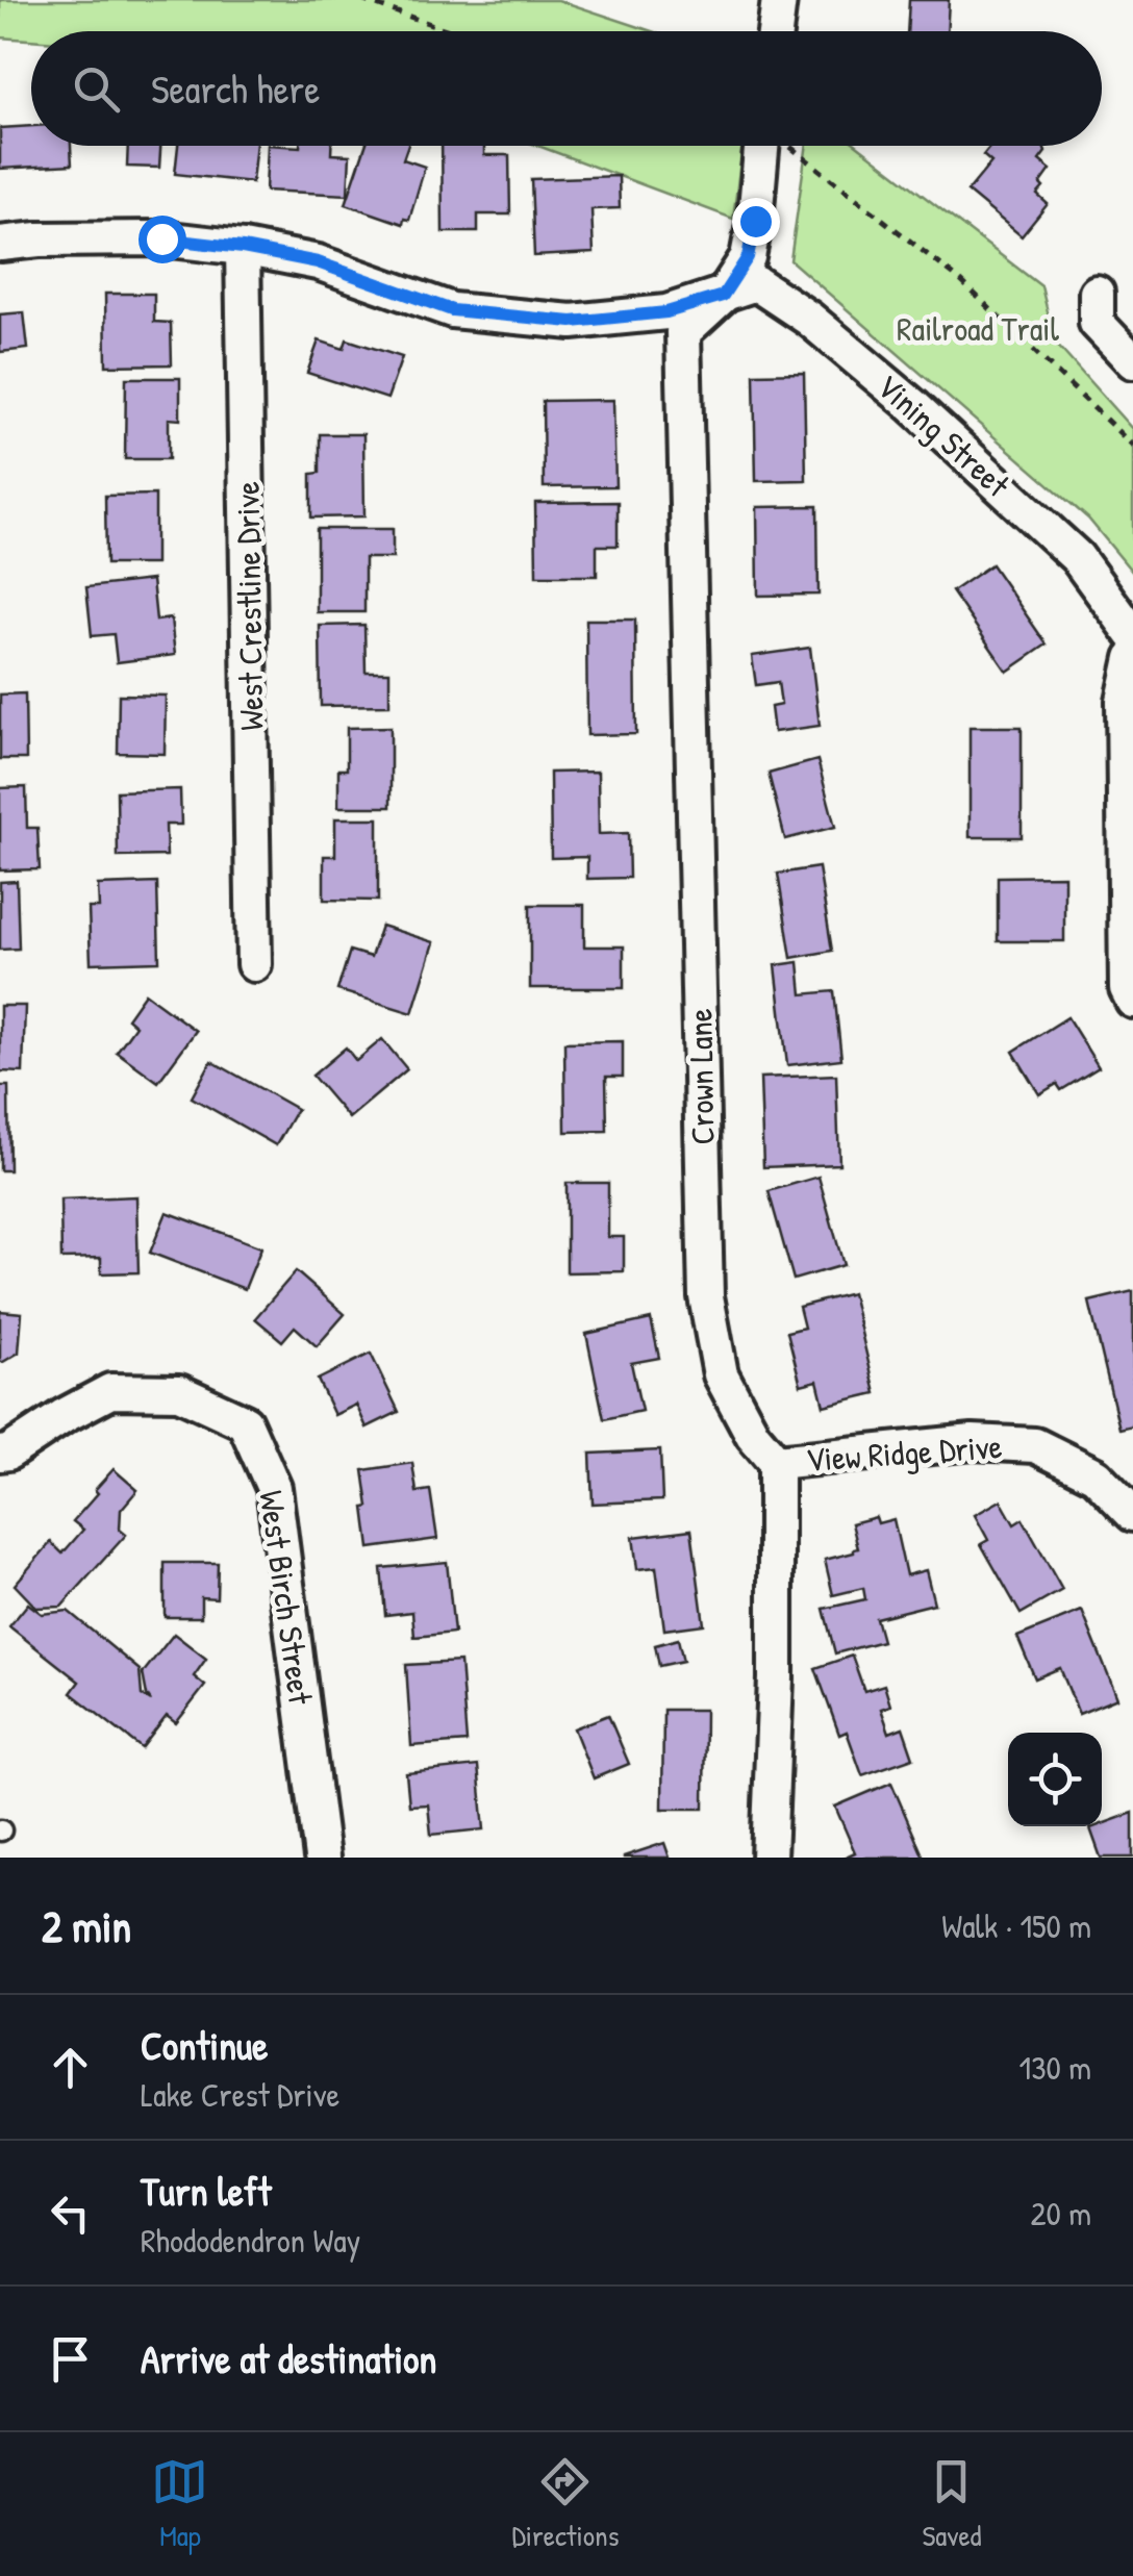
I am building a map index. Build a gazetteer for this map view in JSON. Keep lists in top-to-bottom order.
{
  "streets": {
    "street": [
      "Vining Street",
      "West Crestline Drive",
      "Crown Lane",
      "View Ridge Drive",
      "West Birch Street"
    ]
  },
  "crossings": [
    ["Vining Street", "Crown Lane"],
    ["Crown Lane", "View Ridge Drive"]
  ],
  "parks": ["Railroad Trail"],
  "page": {
    "search": "Search here",
    "heading": ["2 min", "Walk · 150 m"],
    "list": [
      ["Continue", "Lake Crest Drive", "130 m"],
      ["Turn left", "Rhododendron Way", "20 m"],
      "Arrive at destination"
    ],
    "nav": ["Map", "Directions", "Saved"]
  }
}
